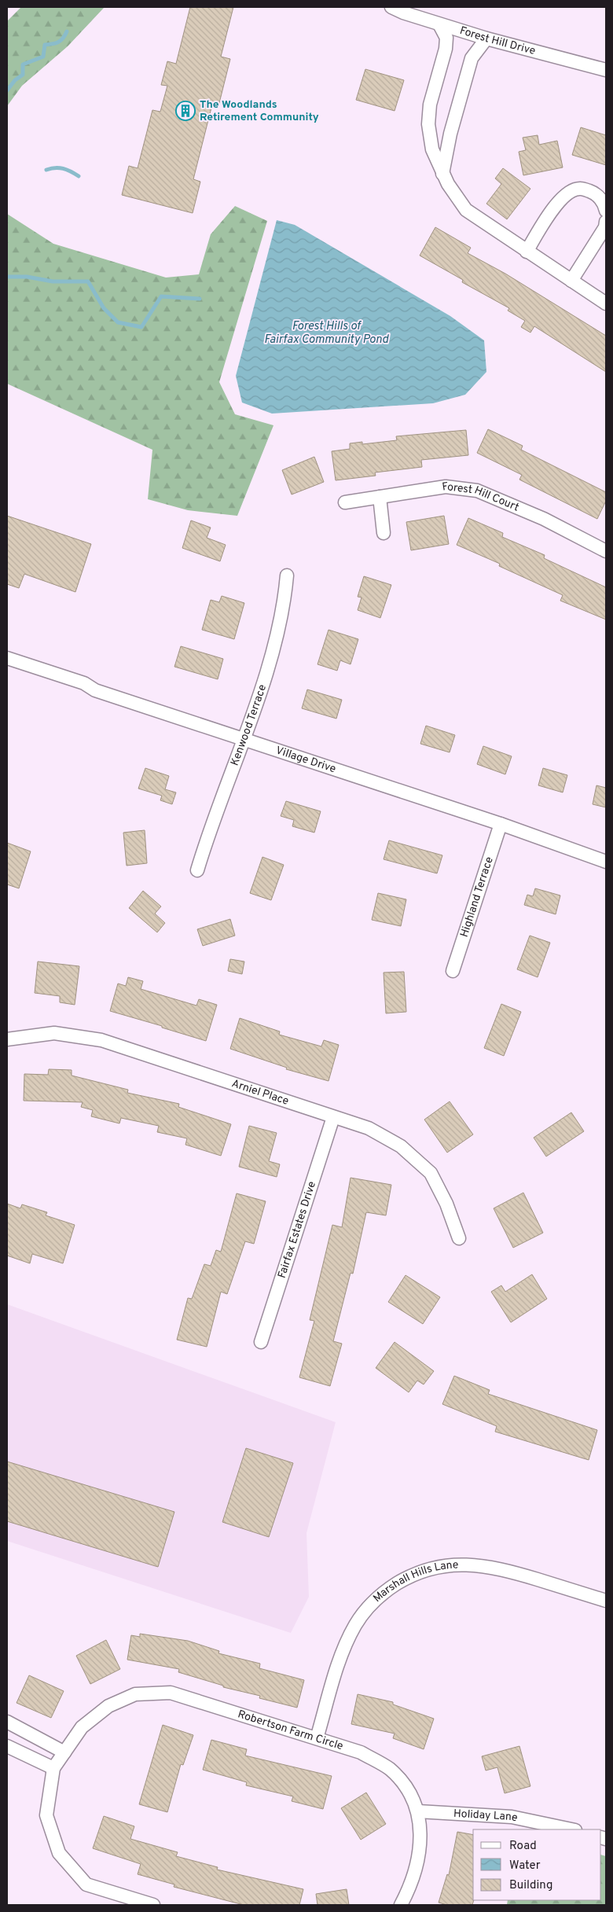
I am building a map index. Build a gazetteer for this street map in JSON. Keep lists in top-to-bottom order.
{
  "streets": {
    "street": [
      "Forest Hill Drive",
      "Forest Hill Court",
      "Kenwood Terrace",
      "Village Drive",
      "Highland Terrace",
      "Arniel Place",
      "Fairfax Estates Drive",
      "Marshall Hills Lane",
      "Robertson Farm Circle",
      "Holiday Lane"
    ]
  },
  "crossings": [
    ["Kenwood Terrace", "Village Drive"],
    ["Village Drive", "Highland Terrace"],
    ["Arniel Place", "Fairfax Estates Drive"],
    ["Marshall Hills Lane", "Robertson Farm Circle"],
    ["Robertson Farm Circle", "Holiday Lane"]
  ],
  "water": ["Forest Hills of Fairfax Community Pond"],
  "places": {
    "building": ["The Woodlands Retirement Community"]
  },
  "legend": ["Road", "Water", "Building"]
}
